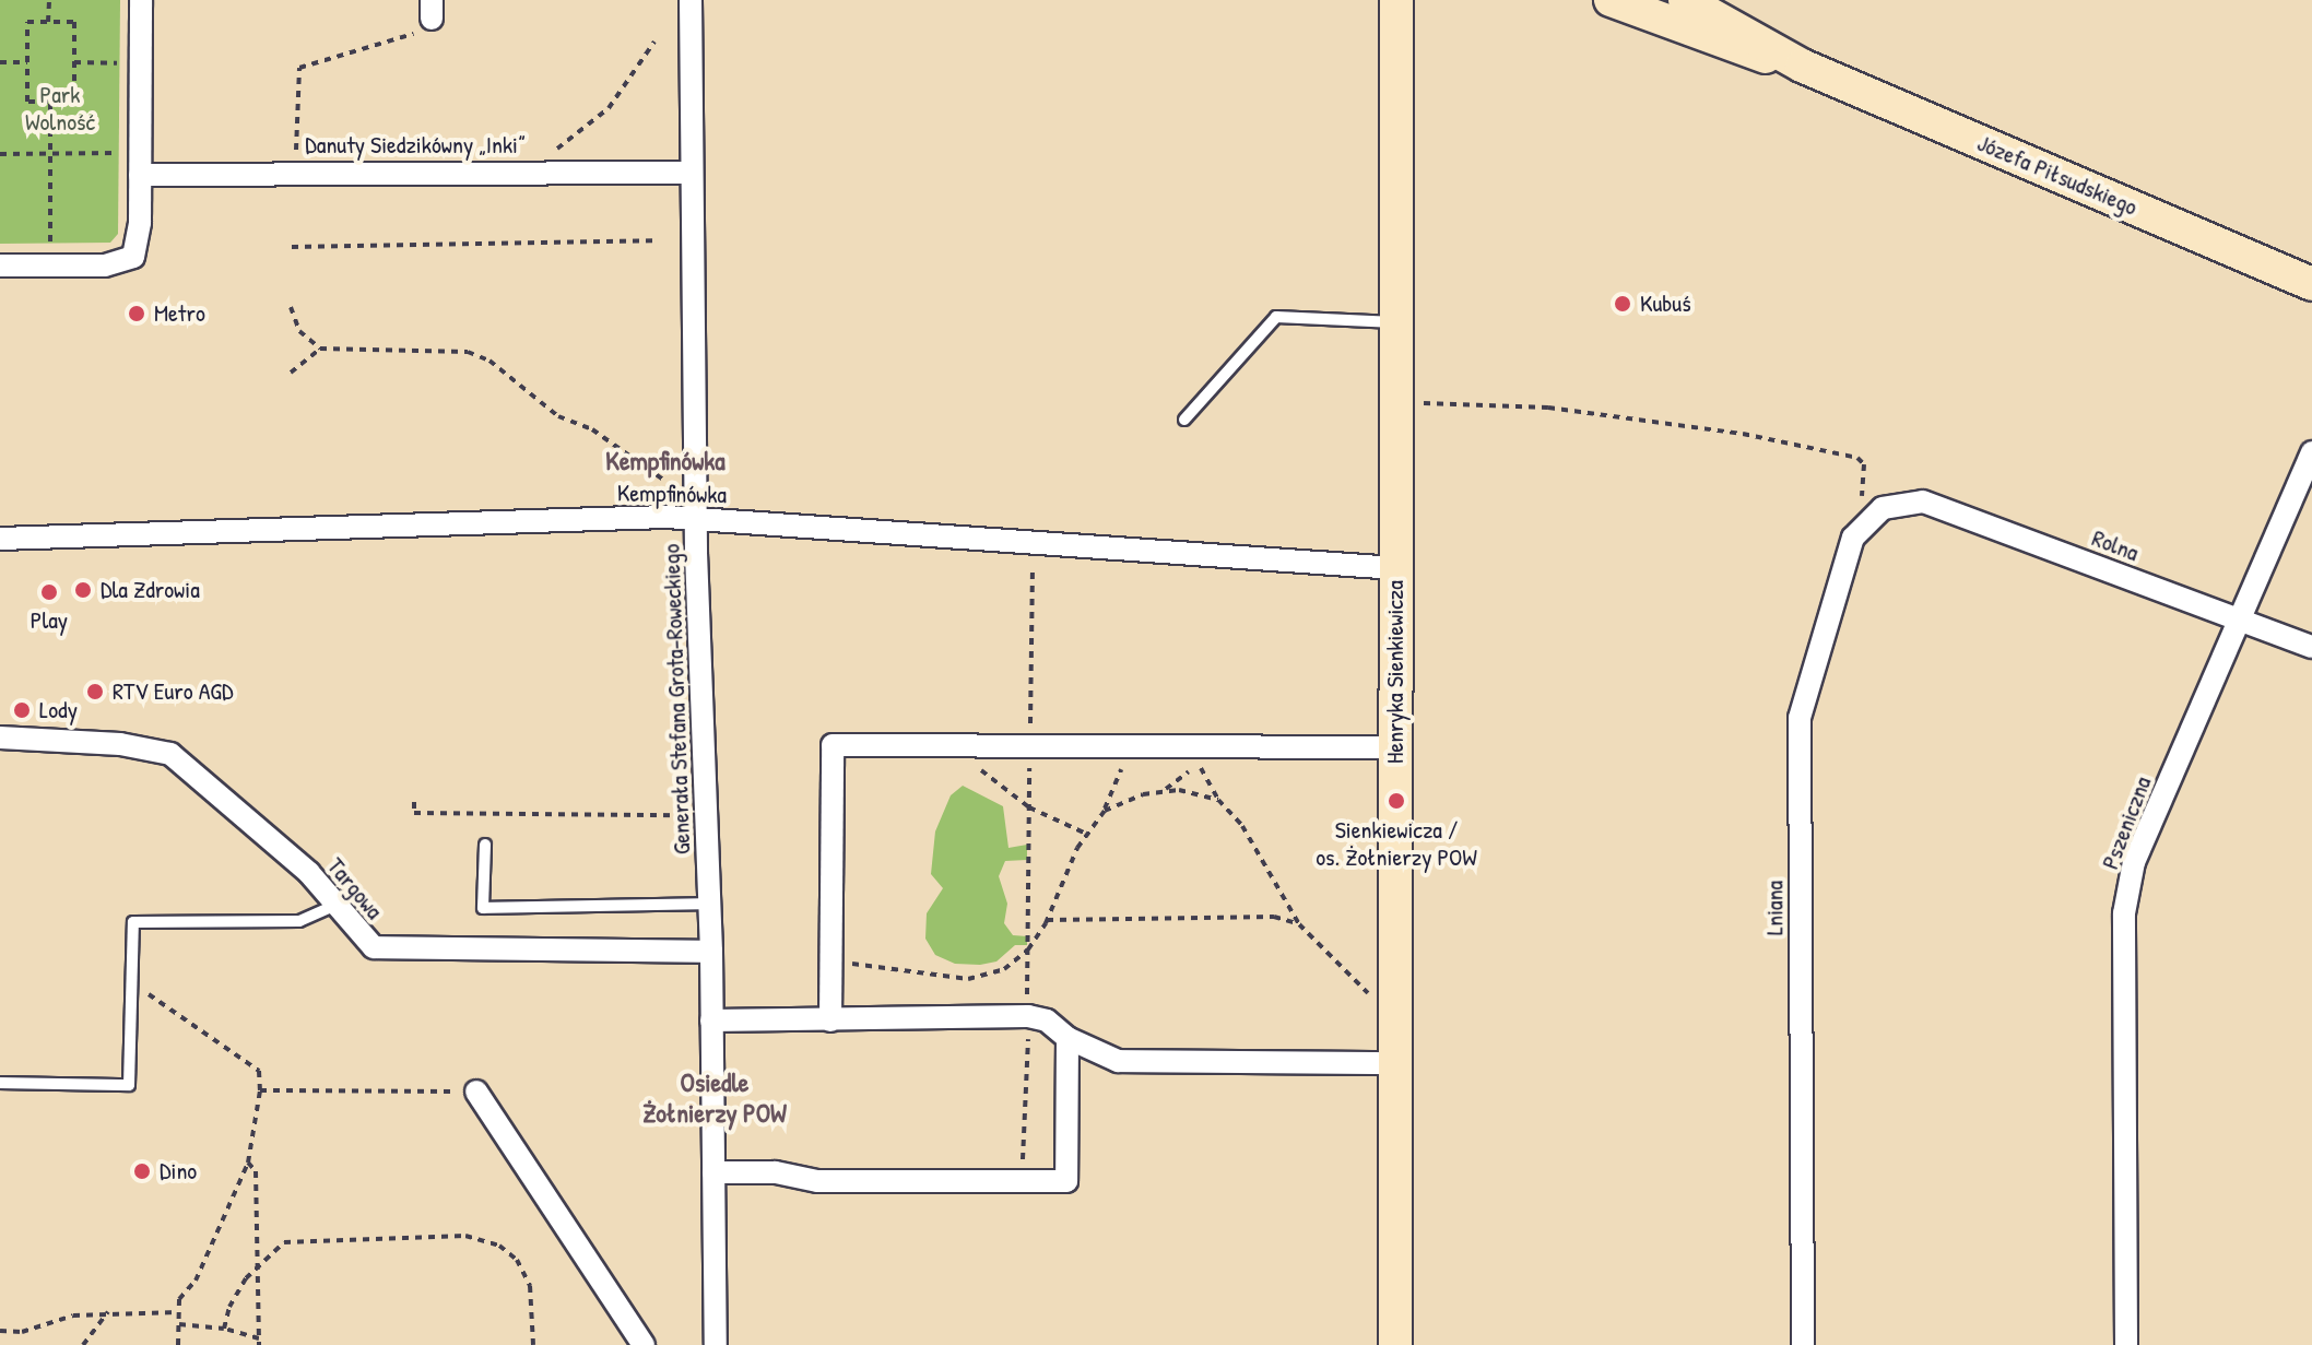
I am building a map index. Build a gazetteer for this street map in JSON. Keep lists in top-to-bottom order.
{
  "streets": {
    "street": [
      "Danuty Siedzikówny „Inki”",
      "Józefa Piłsudskiego",
      "Kempfinówka",
      "Rolna",
      "Henryka Sienkiewicza",
      "Generała Stefana Grota-Roweckiego",
      "Pszeniczna",
      "Targowa",
      "Lniana"
    ]
  },
  "crossings": [
    ["Danuty Siedzikówny „Inki”", "Generała Stefana Grota-Roweckiego"],
    ["Kempfinówka", "Henryka Sienkiewicza"],
    ["Kempfinówka", "Generała Stefana Grota-Roweckiego"],
    ["Rolna", "Pszeniczna"],
    ["Rolna", "Lniana"],
    ["Generała Stefana Grota-Roweckiego", "Targowa"]
  ],
  "districts": ["Kempfinówka", "Osiedle Żołnierzy POW"],
  "parks": ["Park Wolność"],
  "places": [
    "Kubuś",
    "Metro",
    "Dla Zdrowia",
    "Play",
    "RTV Euro AGD",
    "Lody",
    "Sienkiewicza / os. Żołnierzy POW",
    "Dino"
  ]
}
